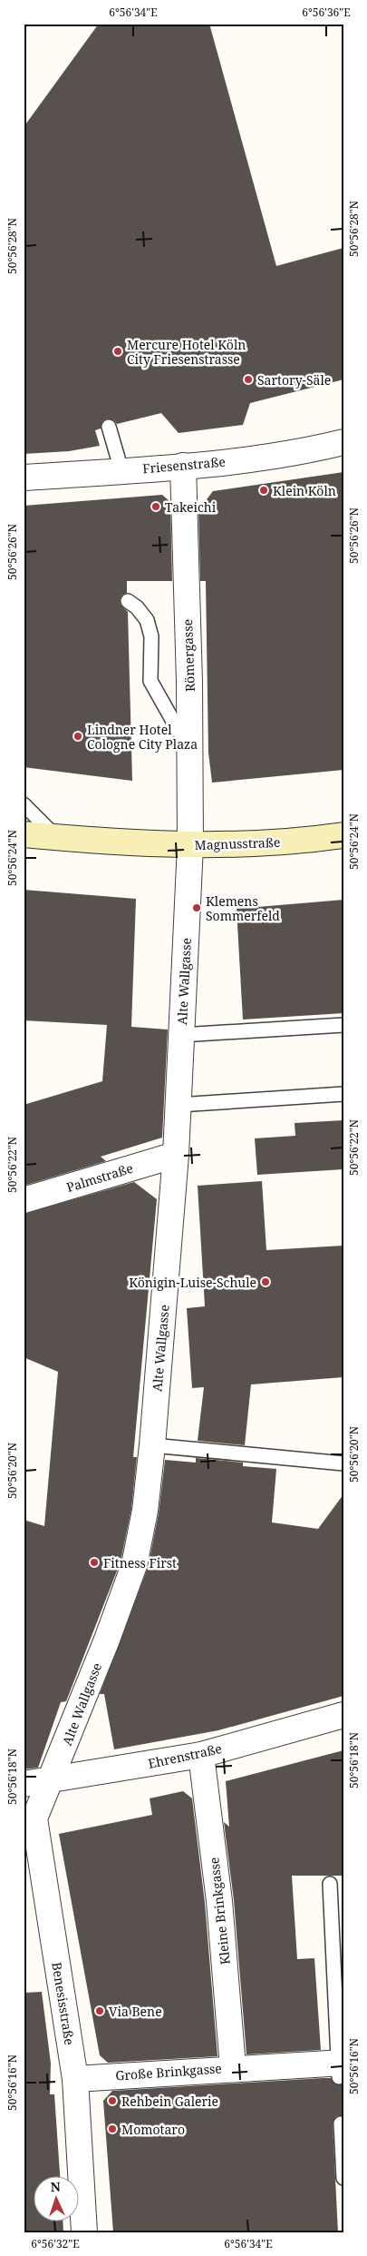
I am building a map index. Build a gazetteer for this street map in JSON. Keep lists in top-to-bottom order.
{
  "streets": {
    "street": [
      "Friesenstraße",
      "Römergasse",
      "Magnusstraße",
      "Alte Wallgasse",
      "Palmstraße",
      "Ehrenstraße",
      "Kleine Brinkgasse",
      "Benesisstraße",
      "Große Brinkgasse"
    ]
  },
  "crossings": [
    ["Friesenstraße", "Römergasse"],
    ["Römergasse", "Magnusstraße"],
    ["Römergasse", "Alte Wallgasse"],
    ["Magnusstraße", "Alte Wallgasse"],
    ["Alte Wallgasse", "Palmstraße"],
    ["Alte Wallgasse", "Ehrenstraße"],
    ["Alte Wallgasse", "Benesisstraße"],
    ["Ehrenstraße", "Kleine Brinkgasse"],
    ["Ehrenstraße", "Benesisstraße"],
    ["Kleine Brinkgasse", "Große Brinkgasse"],
    ["Benesisstraße", "Große Brinkgasse"]
  ],
  "places": [
    "Mercure Hotel Köln City Friesenstrasse",
    "Sartory-Säle",
    "Klein Köln",
    "Takeichi",
    "Lindner Hotel Cologne City Plaza",
    "Klemens Sommerfeld",
    "Königin-Luise-Schule",
    "Fitness First",
    "Via Bene",
    "Rehbein Galerie",
    "Momotaro"
  ],
  "north": "top",
  "coordinates": [
    "6°56'34\"E",
    "6°56'36\"E",
    "50°56'28\"N",
    "50°56'26\"N",
    "50°56'24\"N",
    "50°56'22\"N",
    "50°56'20\"N",
    "50°56'18\"N",
    "50°56'16\"N",
    "6°56'32\"E"
  ]
}
